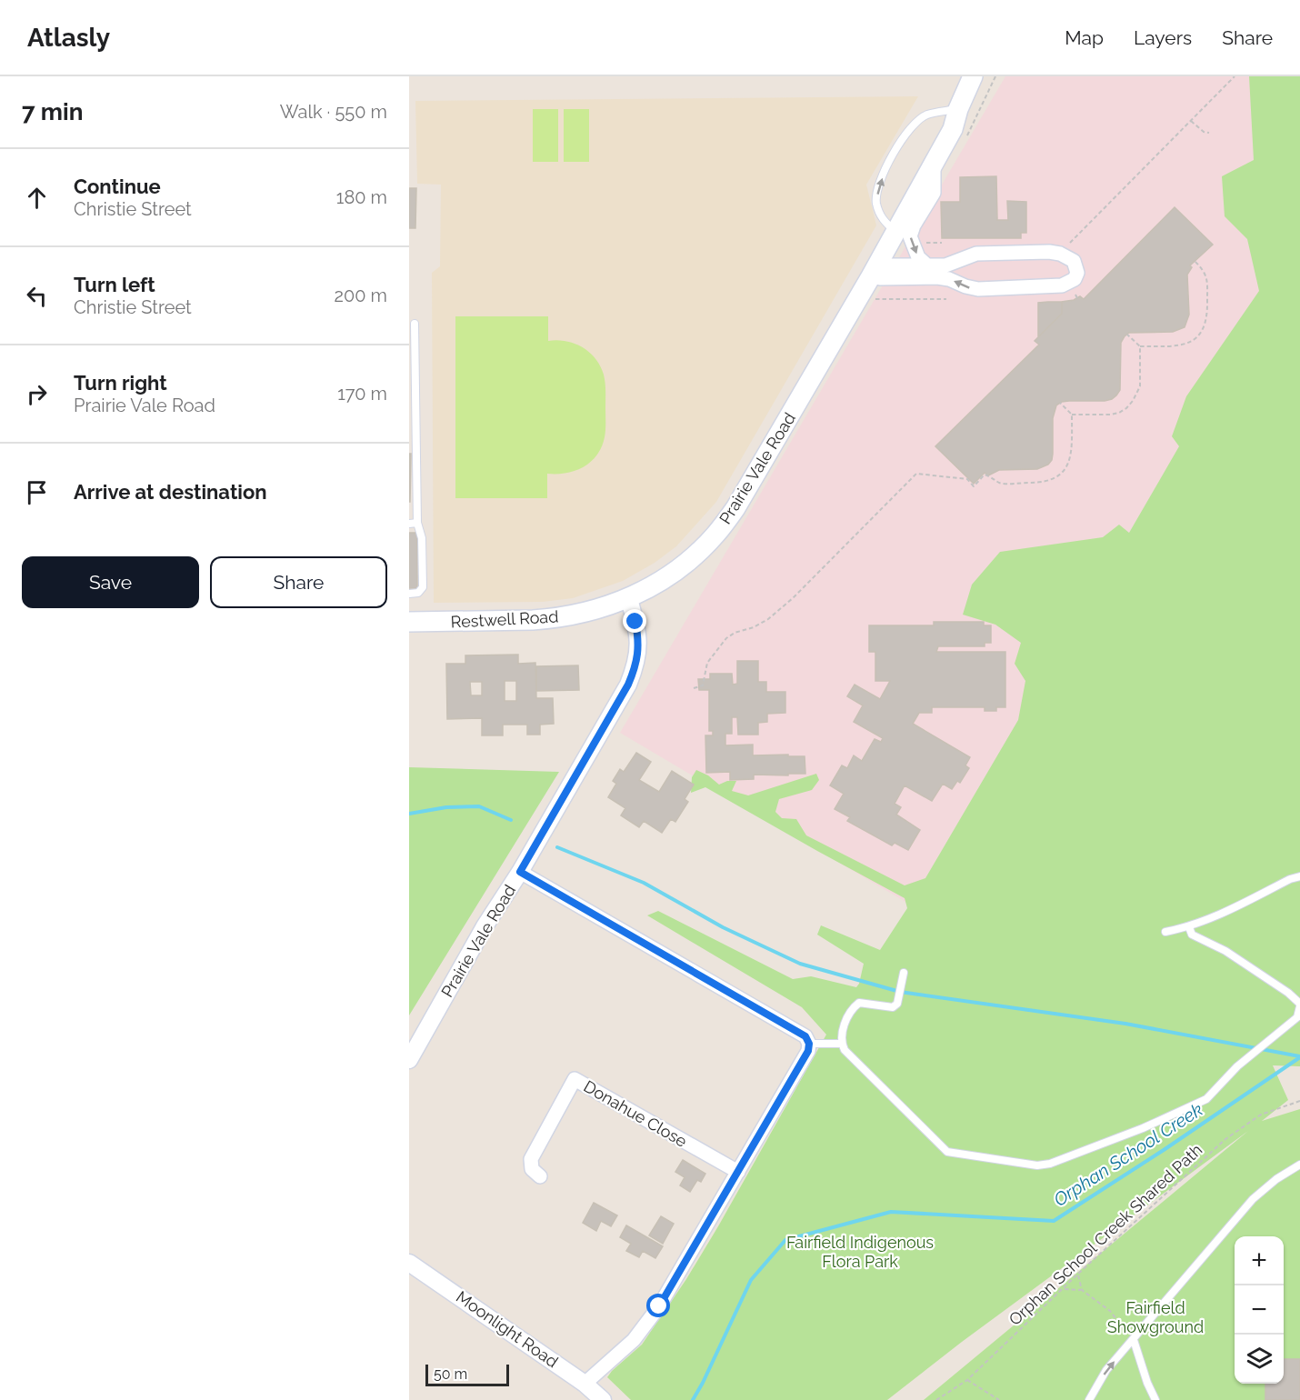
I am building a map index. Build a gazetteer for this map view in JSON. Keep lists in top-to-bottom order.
{
  "streets": {
    "main road": ["Prairie Vale Road", "Restwell Road"],
    "street": ["Donahue Close", "Moonlight Road"],
    "path": ["Orphan School Creek Shared Path"]
  },
  "crossings": [
    ["Prairie Vale Road", "Restwell Road"]
  ],
  "water": ["Orphan School Creek"],
  "parks": ["Fairfield Indigenous Flora Park", "Fairfield Showground"],
  "scale_bar": "50 m",
  "page": {
    "header": "Atlasly",
    "nav": ["Map", "Layers", "Share"],
    "heading": ["7 min", "Walk · 550 m"],
    "list": [
      ["Continue", "Christie Street", "180 m"],
      ["Turn left", "Christie Street", "200 m"],
      ["Turn right", "Prairie Vale Road", "170 m"],
      "Arrive at destination"
    ],
    "buttons": ["Save", "Share"],
    "map_buttons": ["+", "−"],
    "scale": "50 m"
  }
}
